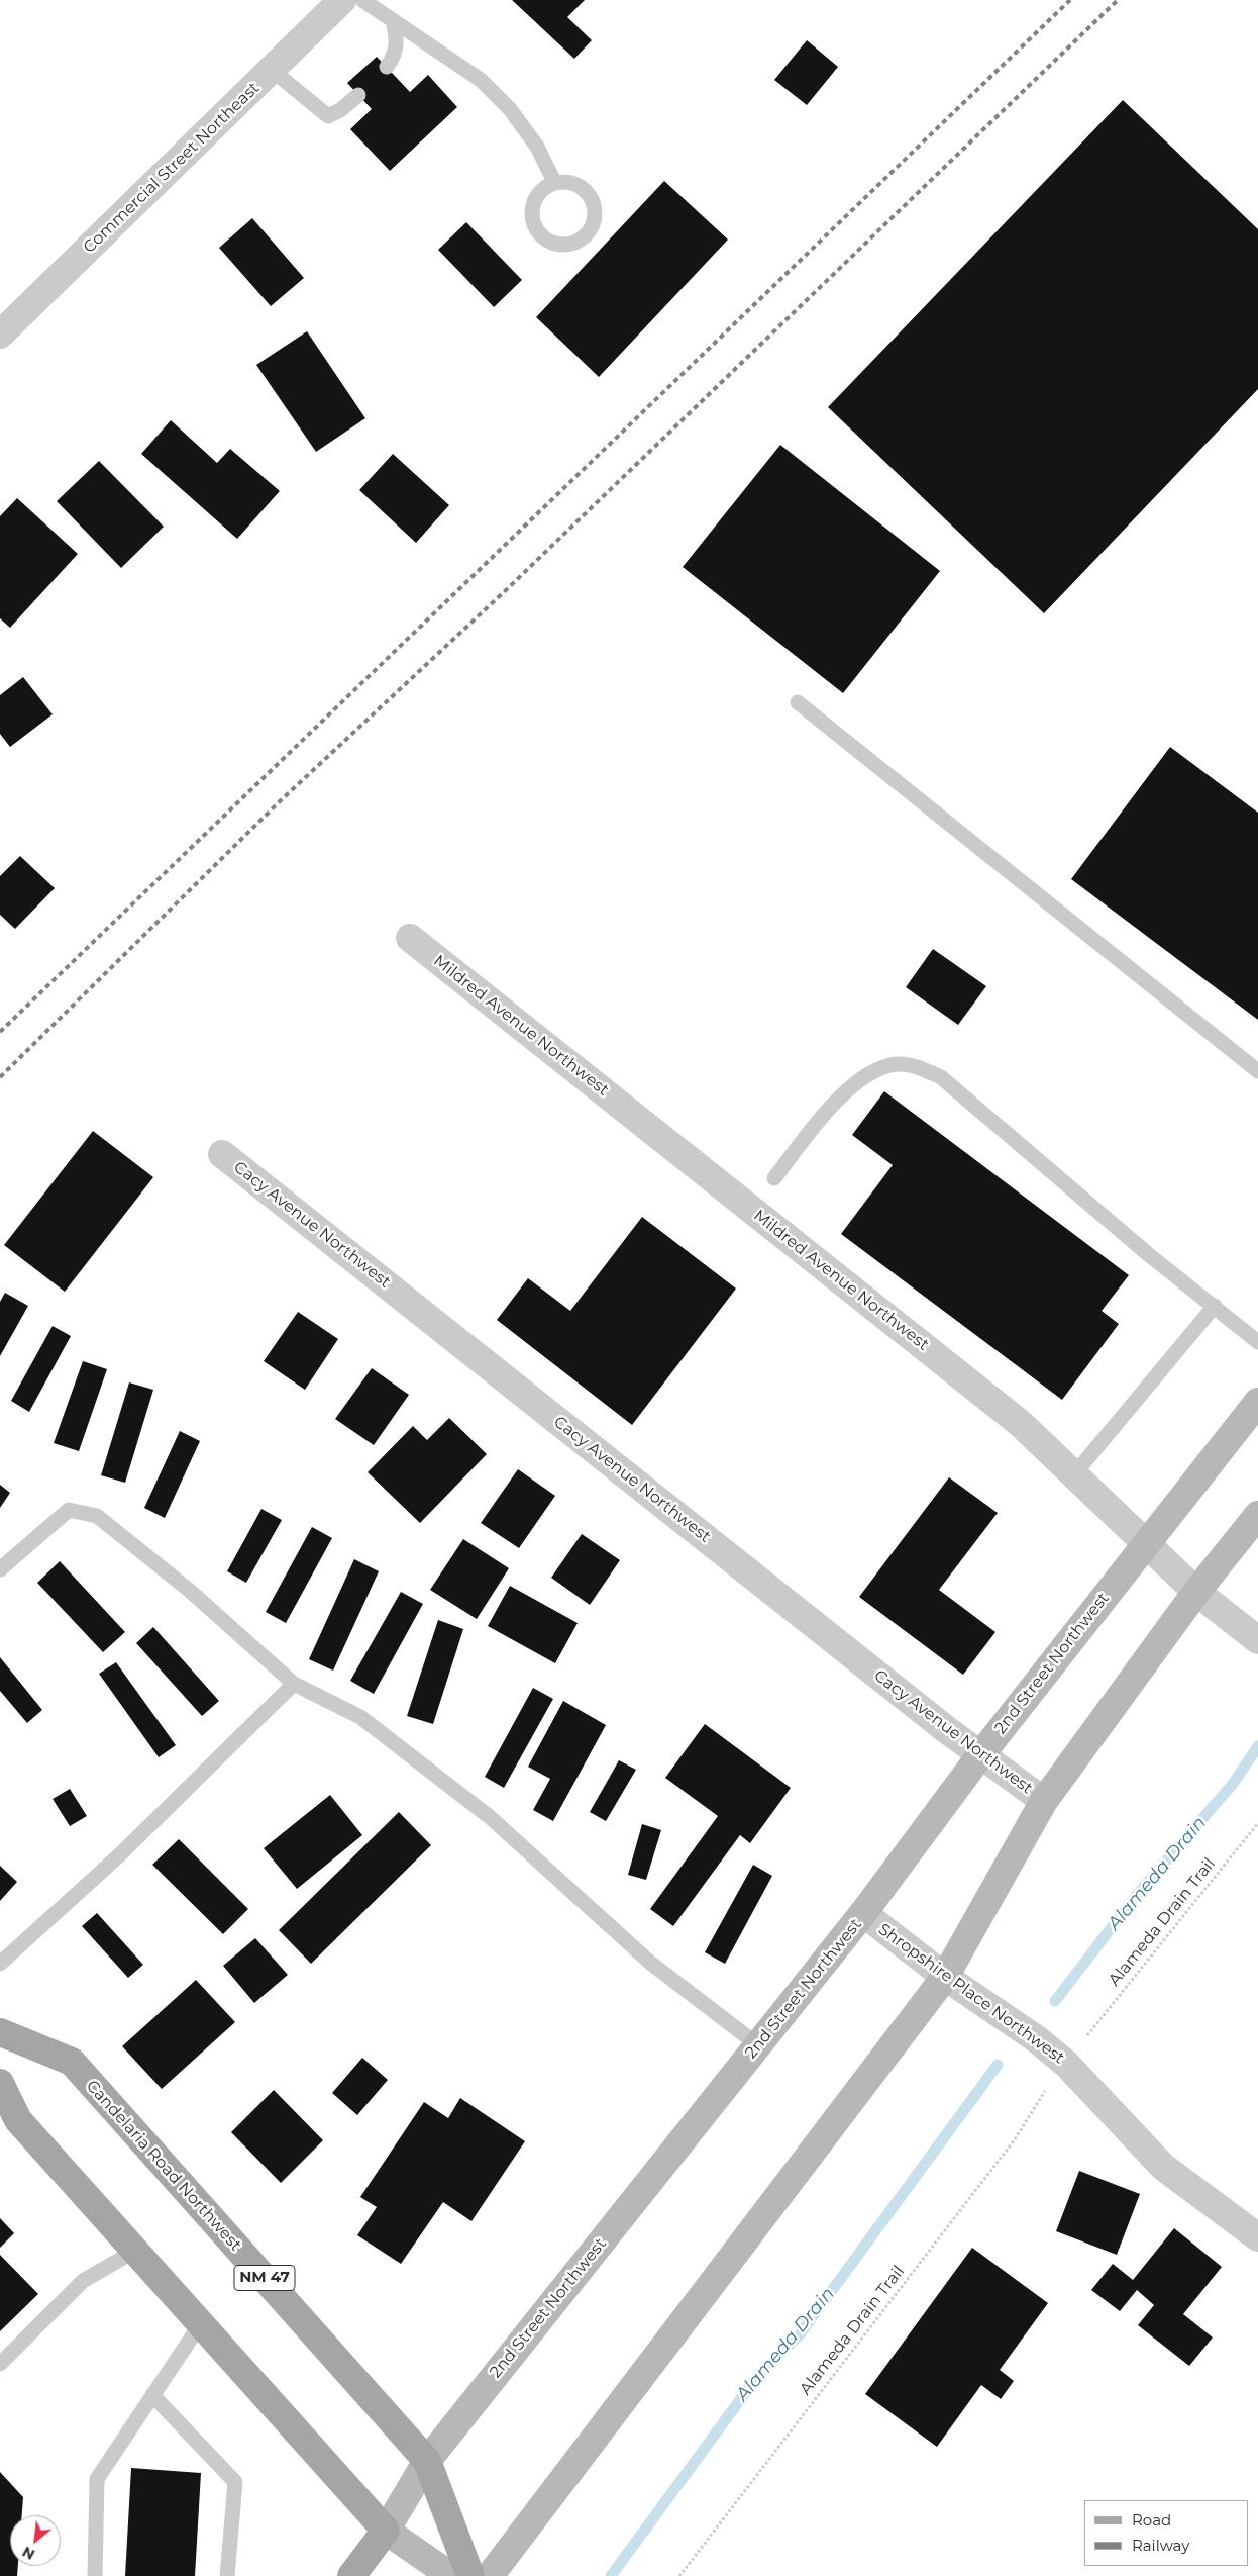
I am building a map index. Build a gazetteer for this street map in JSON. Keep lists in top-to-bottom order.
{
  "streets": {
    "main road": ["2nd Street Northwest", "Candelaria Road Northwest", "NM 47"],
    "street": [
      "Commercial Street Northeast",
      "Mildred Avenue Northwest",
      "Cacy Avenue Northwest",
      "Shropshire Place Northwest"
    ],
    "path": ["Alameda Drain Trail"]
  },
  "crossings": [
    ["Mildred Avenue Northwest", "2nd Street Northwest"],
    ["Cacy Avenue Northwest", "2nd Street Northwest"],
    ["2nd Street Northwest", "Shropshire Place Northwest"],
    ["2nd Street Northwest", "Candelaria Road Northwest"]
  ],
  "water": ["Alameda Drain"],
  "legend": ["Road", "Railway"],
  "north": "bottom left"
}
